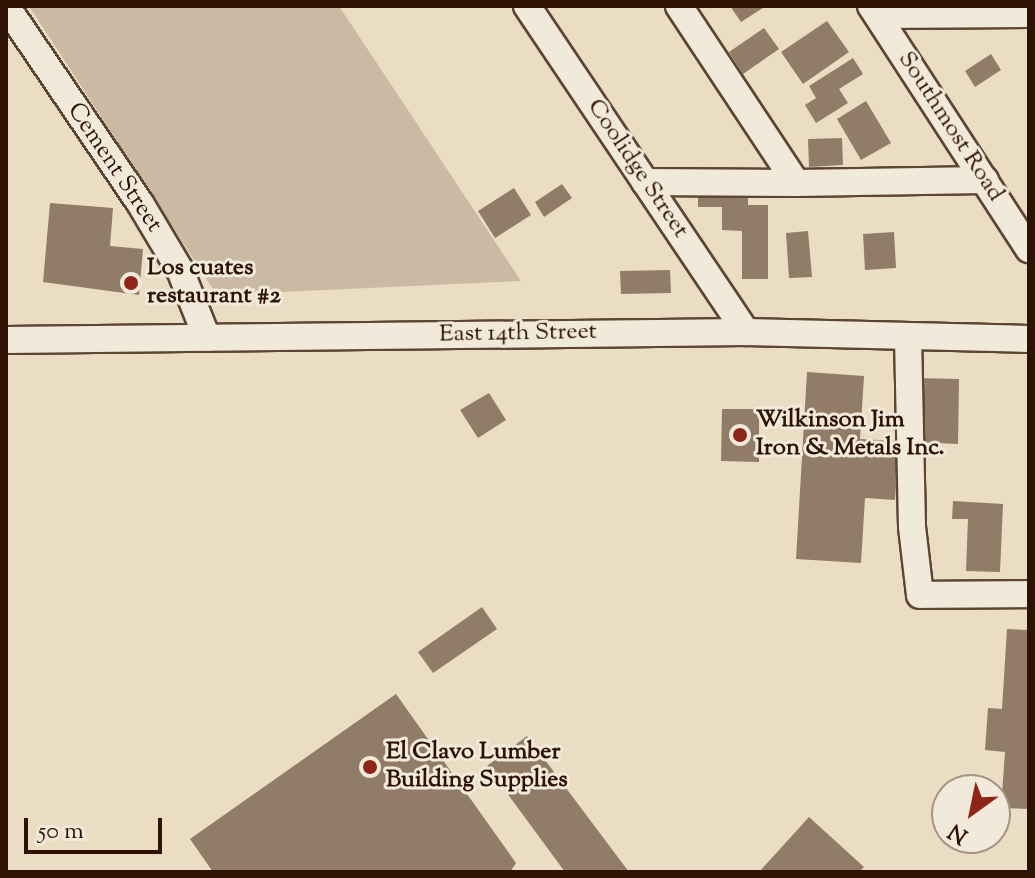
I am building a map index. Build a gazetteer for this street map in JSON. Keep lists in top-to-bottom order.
{
  "streets": {
    "street": [
      "Southmost Road",
      "Cement Street",
      "Coolidge Street",
      "East 14th Street"
    ]
  },
  "crossings": [
    ["Cement Street", "East 14th Street"],
    ["Coolidge Street", "East 14th Street"]
  ],
  "places": ["Los cuates restaurant #2", "Wilkinson Jim Iron & Metals Inc.", "El Clavo Lumber Building Supplies"],
  "scale_bar": "50 m",
  "north": "bottom left"
}
